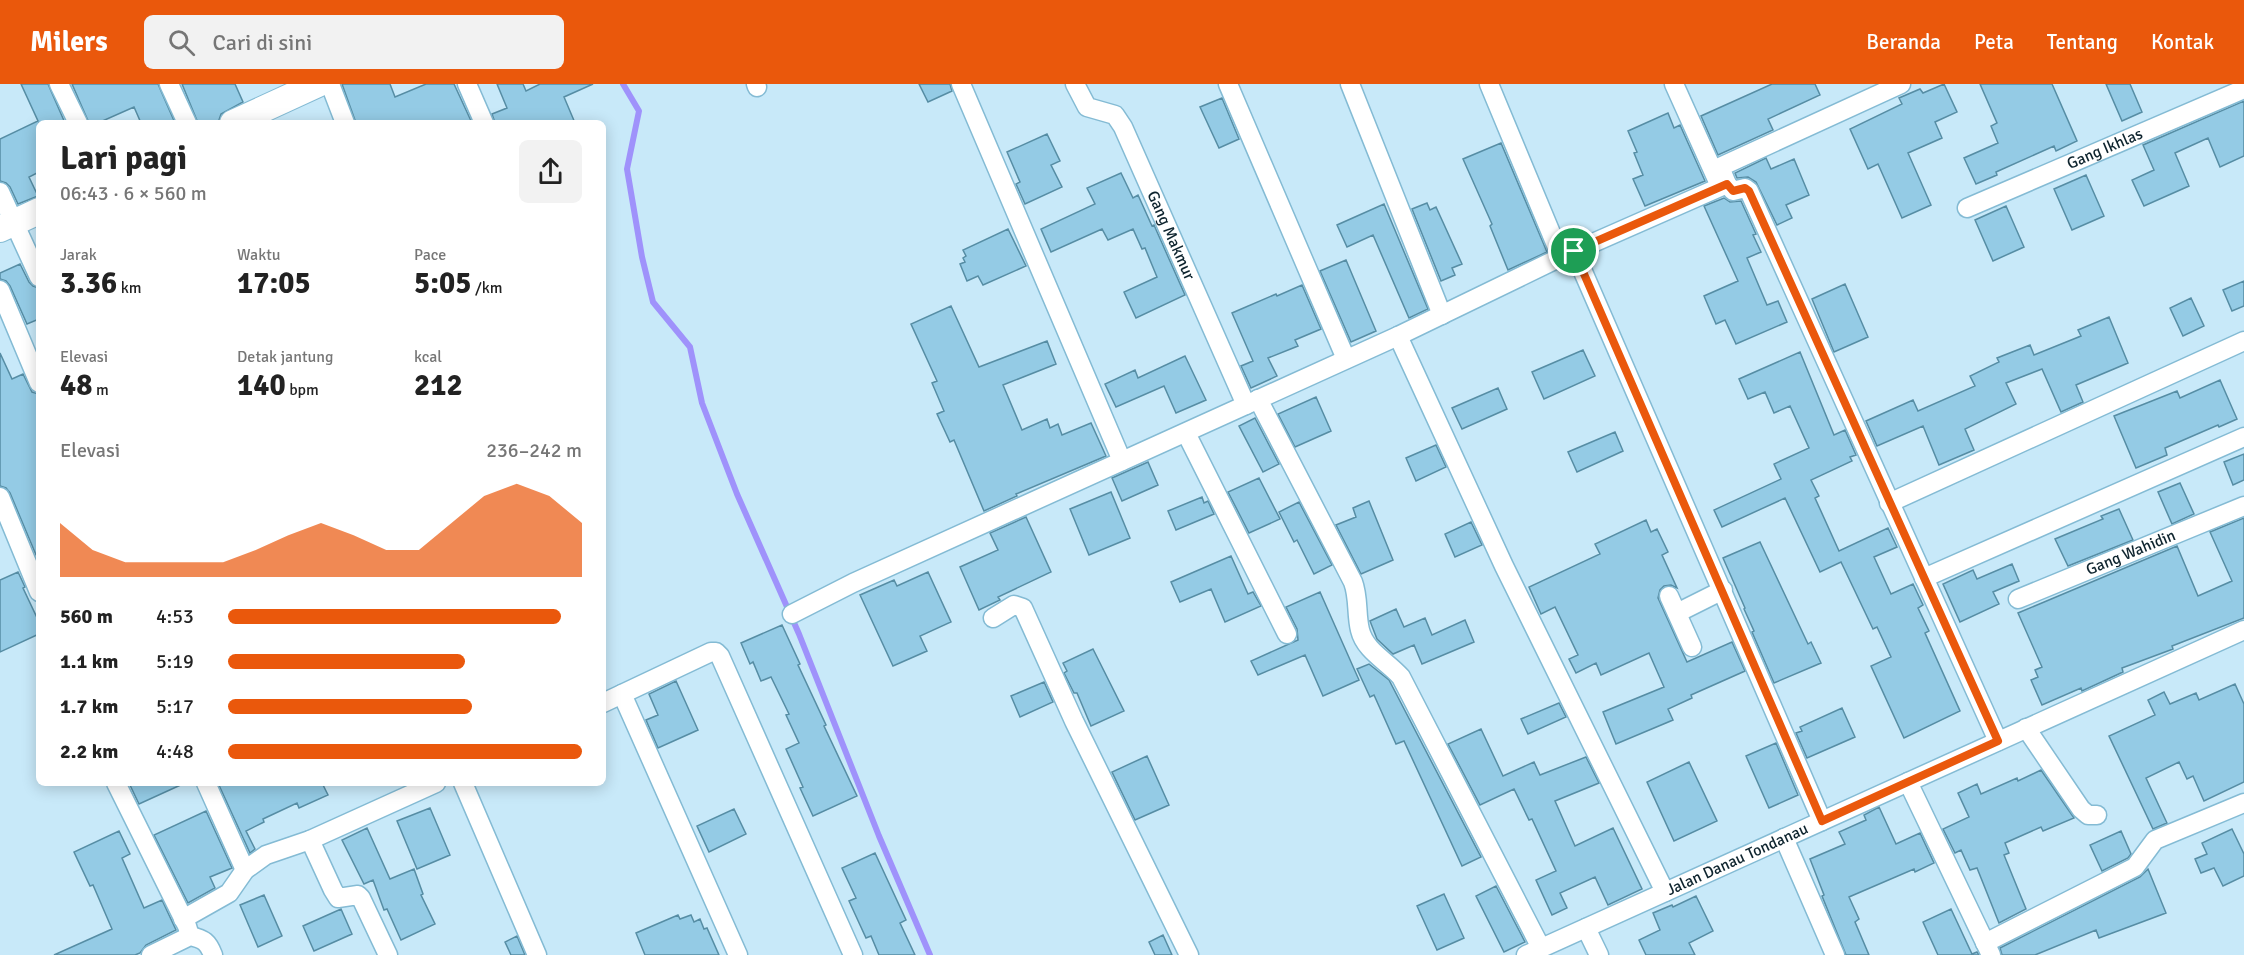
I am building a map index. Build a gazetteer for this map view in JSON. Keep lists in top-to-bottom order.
{
  "streets": {
    "street": [
      "Gang Ikhlas",
      "Gang Makmur",
      "Gang Wahidin",
      "Jalan Danau Tondanau"
    ]
  },
  "crossings": [
    ["Gang Makmur", "Jalan Danau Tondanau"]
  ],
  "page": {
    "header": "Milers",
    "search": "Cari di sini",
    "nav": [
      "Beranda",
      "Peta",
      "Tentang",
      "Kontak"
    ],
    "heading": ["Lari pagi", "06:43 · 6 × 560 m"],
    "stats": [
      ["Jarak", "3.36 km"],
      ["Waktu", "17:05"],
      ["Pace", "5:05 /km"],
      ["Elevasi", "48 m"],
      ["Detak jantung", "140 bpm"],
      ["kcal", "212"]
    ],
    "chart": ["Elevasi", "236–242 m"],
    "list": [
      {
        "name": "560 m",
        "note": "4:53"
      },
      {
        "name": "1.1 km",
        "note": "5:19"
      },
      {
        "name": "1.7 km",
        "note": "5:17"
      },
      {
        "name": "2.2 km",
        "note": "4:48"
      }
    ]
  }
}
